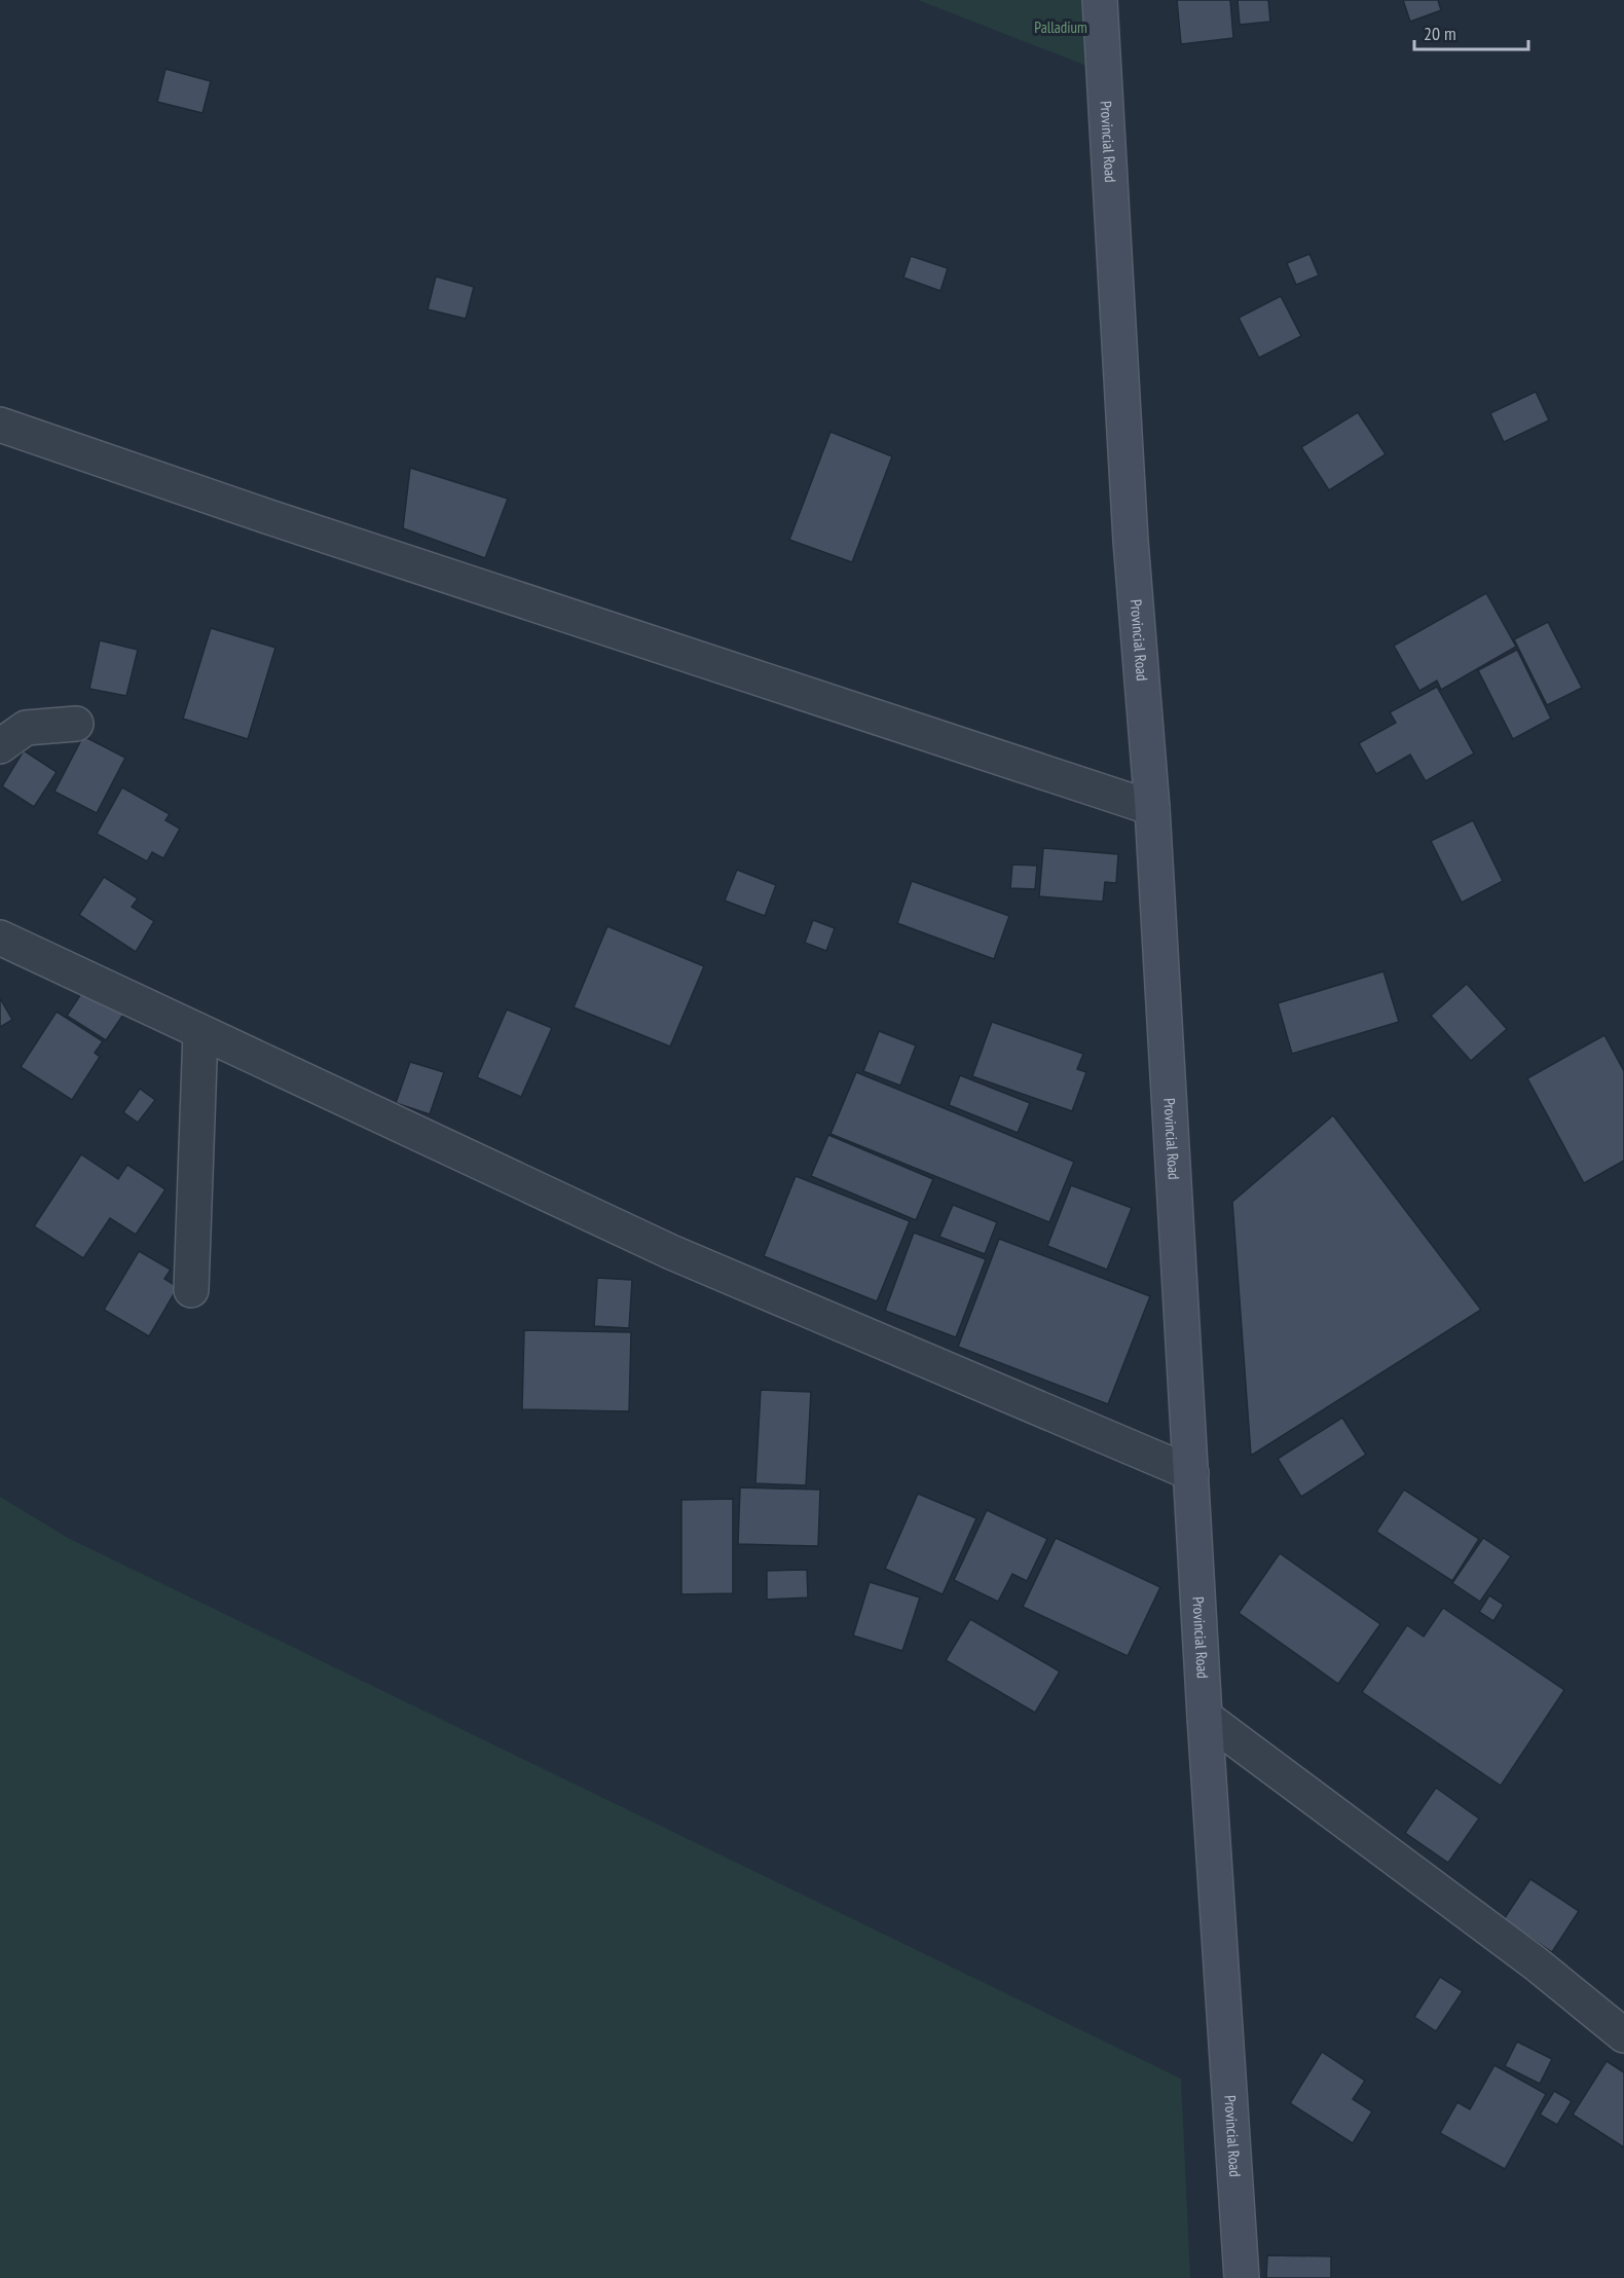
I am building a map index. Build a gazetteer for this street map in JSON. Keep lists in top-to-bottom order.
{
  "streets": {
    "main road": ["Provincial Road"]
  },
  "parks": ["Palladium"],
  "scale_bar": "20 m"
}
